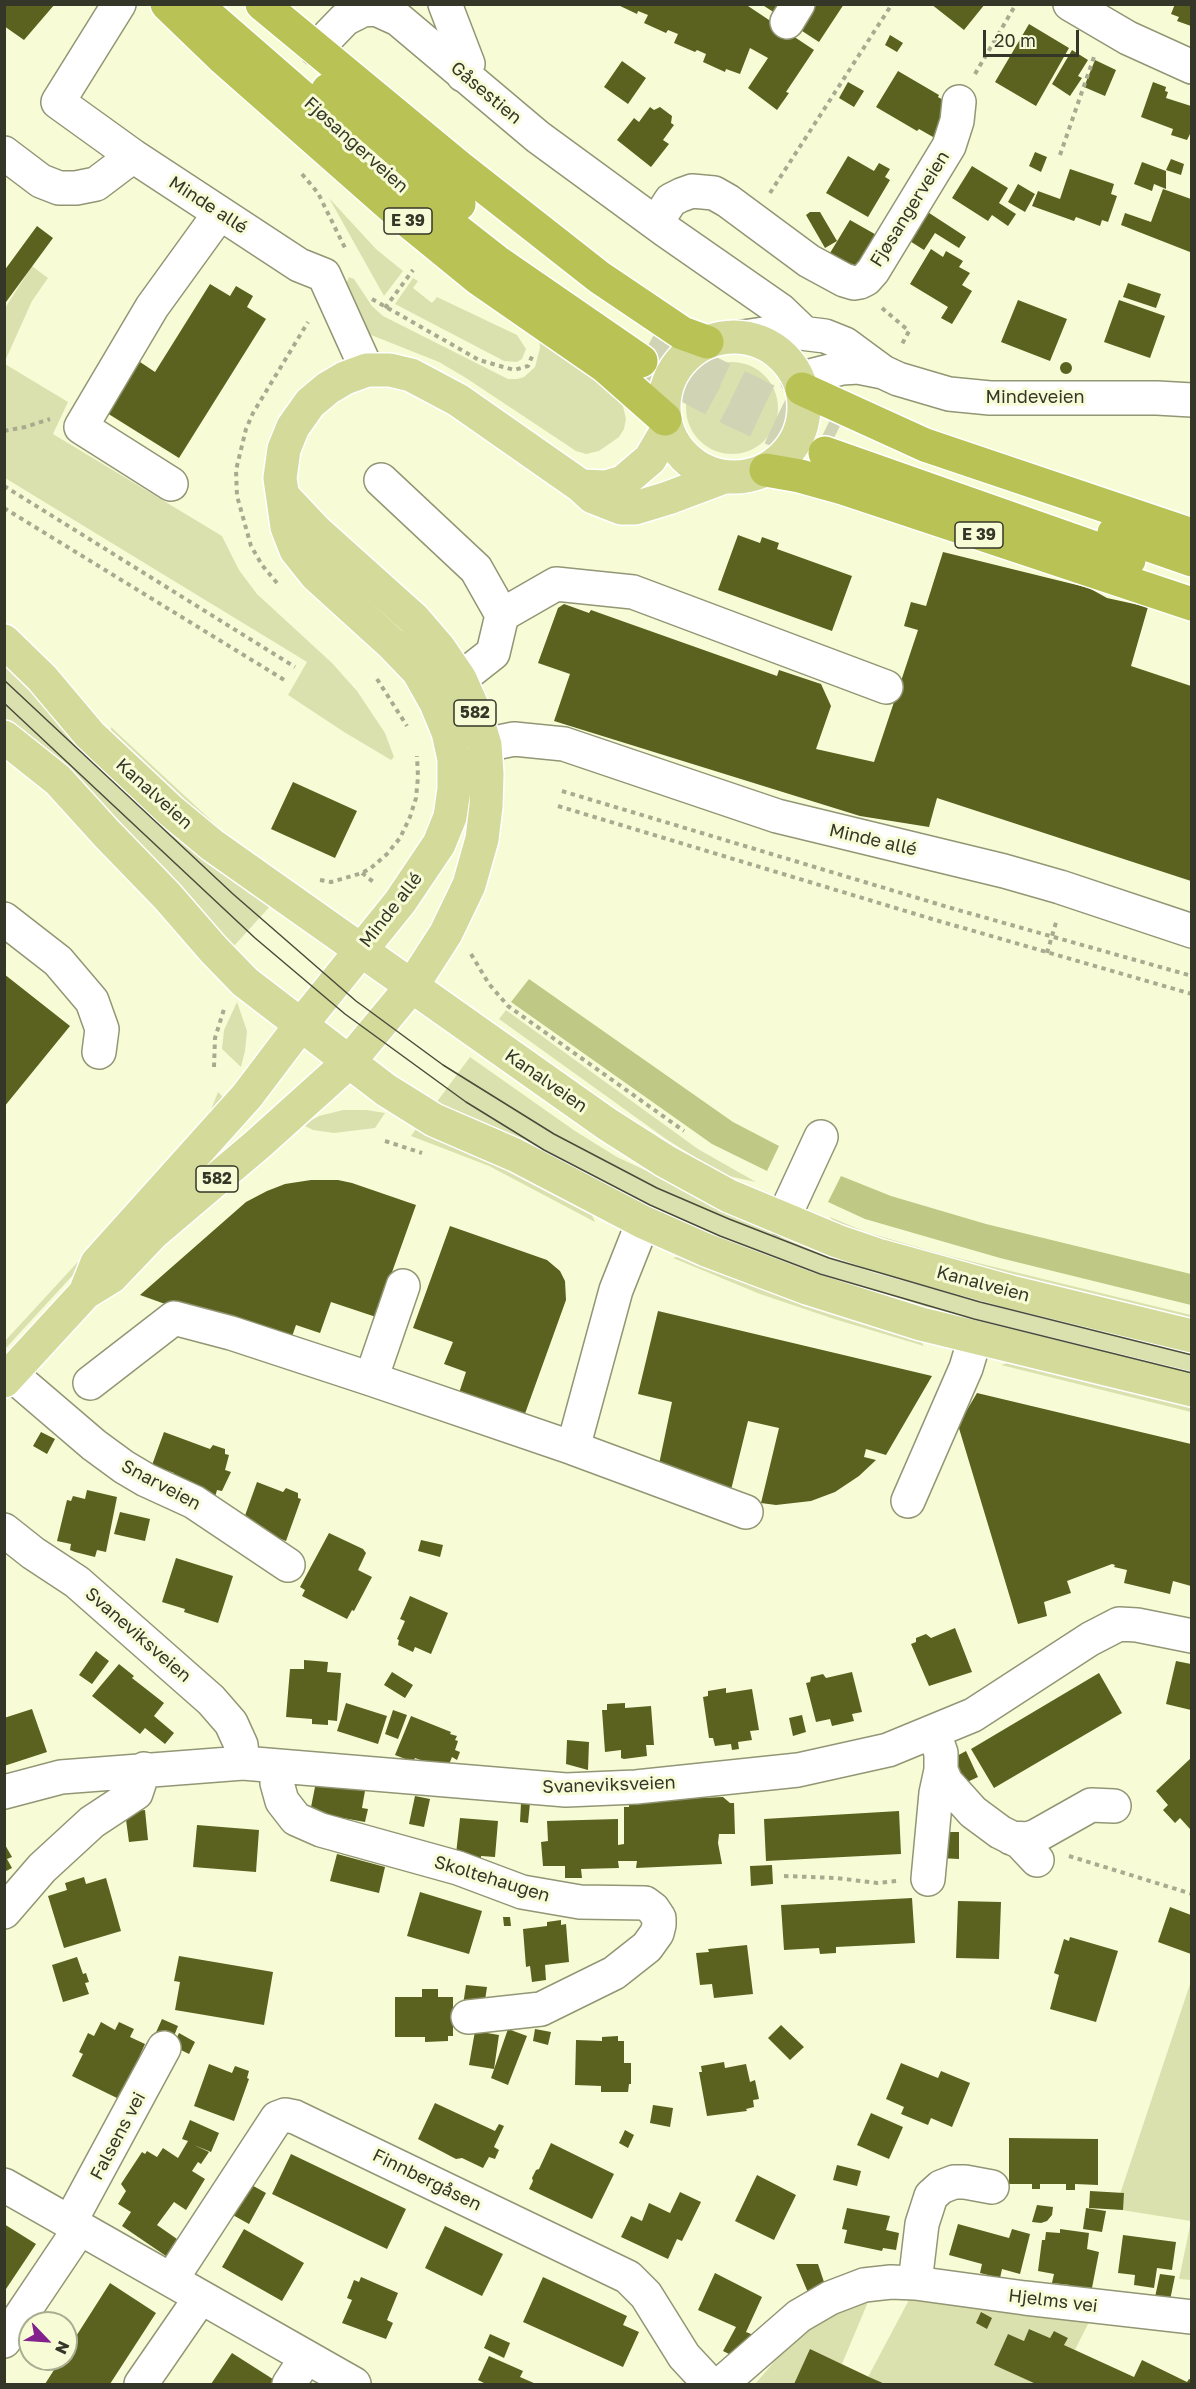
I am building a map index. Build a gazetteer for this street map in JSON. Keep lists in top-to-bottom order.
{
  "streets": {
    "highway": ["Fjøsangerveien", "E 39"],
    "main road": ["Minde allé", "582", "Kanalveien"],
    "street": [
      "Gåsestien",
      "Mindeveien",
      "Snarveien",
      "Svaneviksveien",
      "Skoltehaugen",
      "Falsens vei",
      "Finnbergåsen",
      "Hjelms vei"
    ]
  },
  "crossings": [
    ["Gåsestien", "Fjøsangerveien"],
    ["Minde allé", "E 39"],
    ["Minde allé", "Kanalveien"],
    ["Minde allé", "Snarveien"],
    ["Svaneviksveien", "Skoltehaugen"]
  ],
  "scale_bar": "20 m",
  "north": "bottom right"
}
